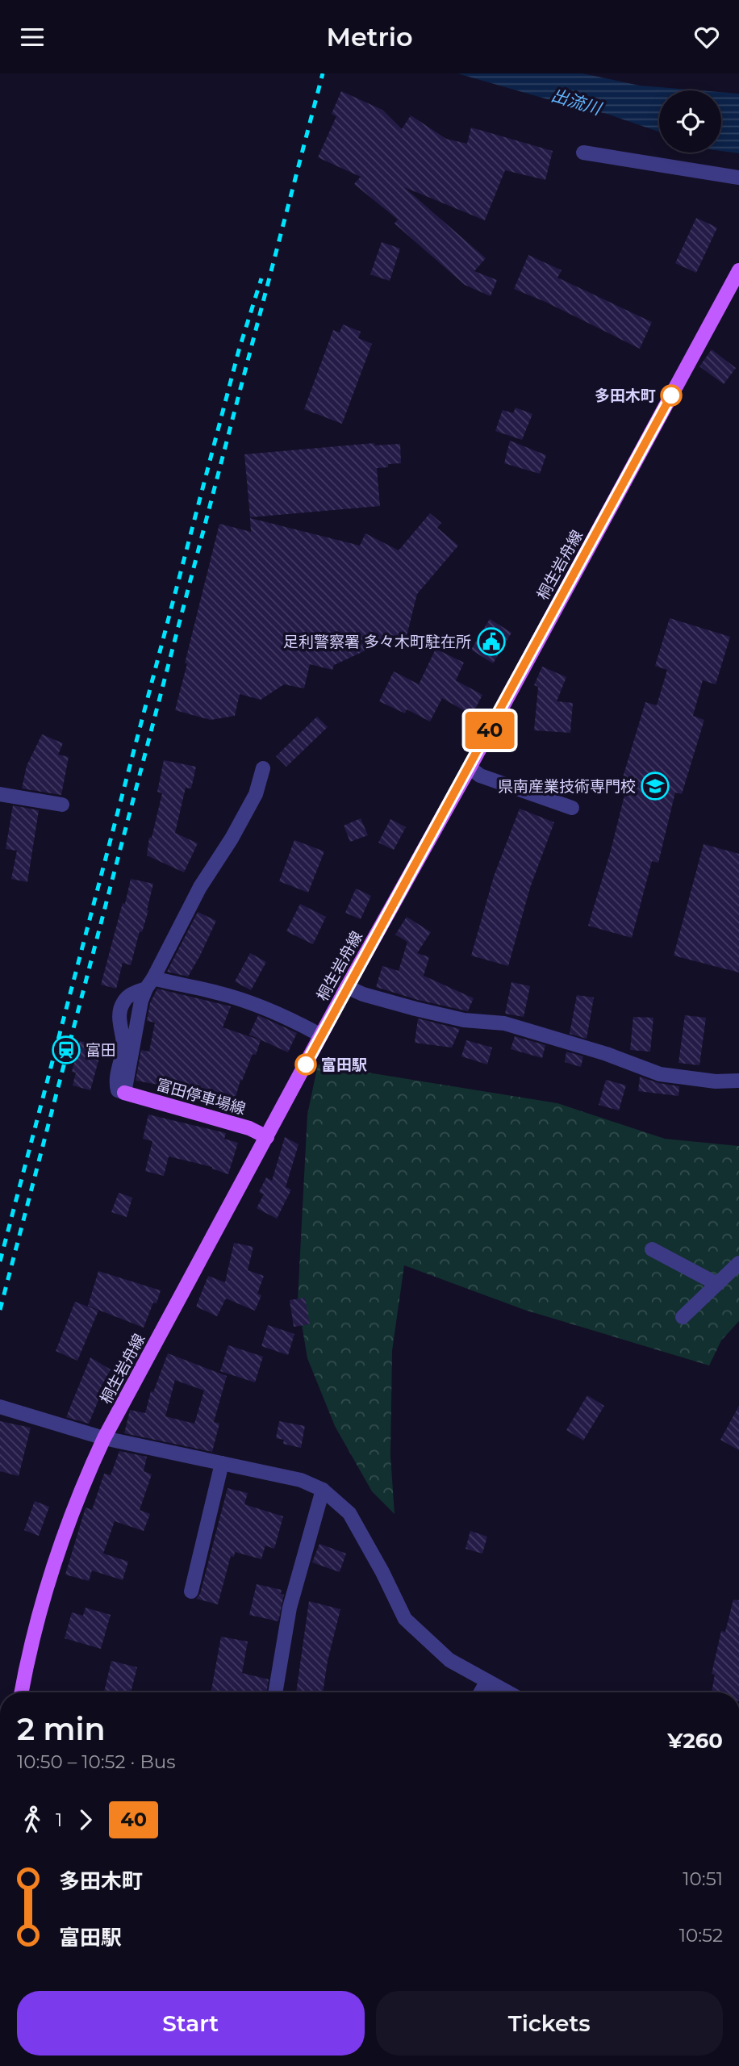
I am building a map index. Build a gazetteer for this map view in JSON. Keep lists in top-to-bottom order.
{
  "streets": {
    "main road": ["桐生岩舟線", "富田停車場線"]
  },
  "crossings": [
    ["桐生岩舟線", "富田停車場線"]
  ],
  "water": ["出流川"],
  "places": {
    "other": ["多田木町", "富田駅"],
    "public building": ["足利警察署 多々木町駐在所"],
    "school or university": ["県南産業技術専門校"],
    "station": ["富田"]
  },
  "lines": ["bus line 40"],
  "page": {
    "header": "Metrio",
    "on_map": "40",
    "heading": ["2 min", "10:50 – 10:52 · Bus", "¥260"],
    "legs": ["1", "40"],
    "list": [
      {
        "name": "多田木町",
        "value": "10:51"
      },
      {
        "name": "富田駅",
        "value": "10:52"
      }
    ],
    "buttons": ["Start", "Tickets"]
  }
}
